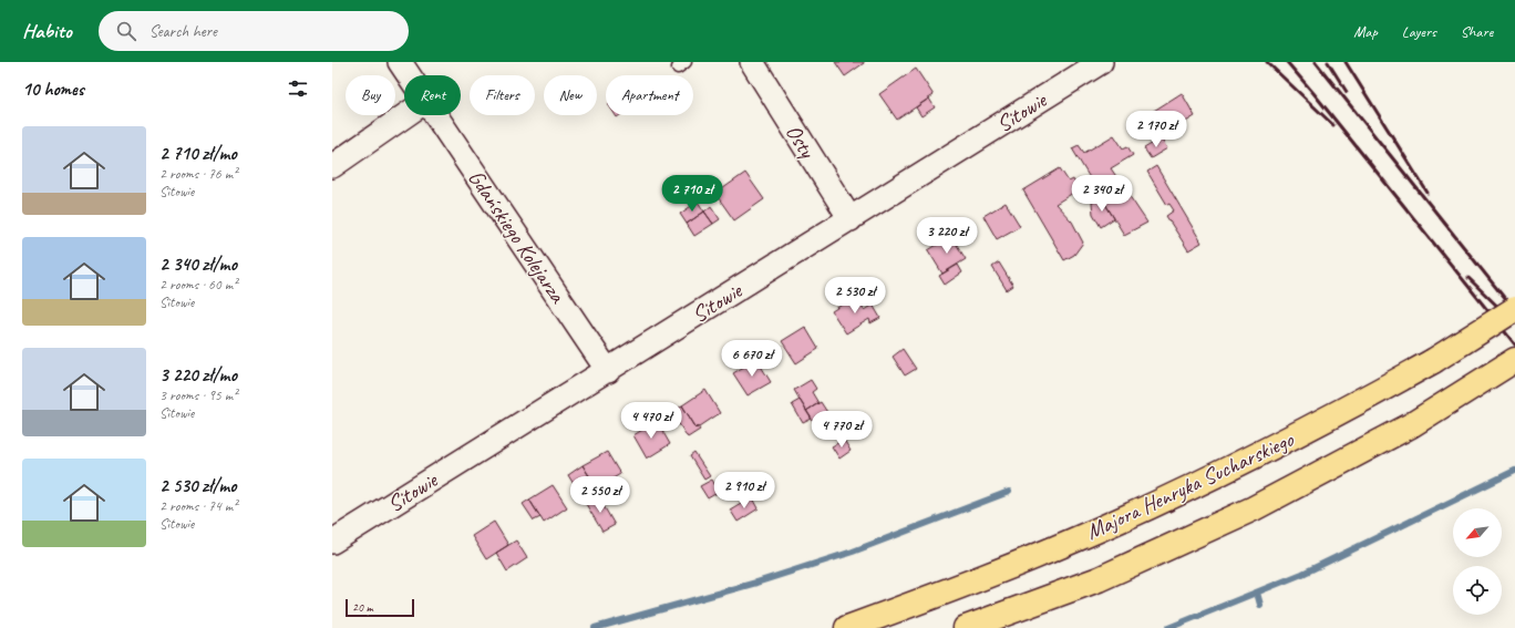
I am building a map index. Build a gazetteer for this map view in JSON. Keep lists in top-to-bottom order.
{
  "streets": {
    "highway": ["Majora Henryka Sucharskiego"],
    "street": ["Sitowie", "Osty", "Gdańskiego Kolejarza"]
  },
  "crossings": [
    ["Sitowie", "Osty"],
    ["Sitowie", "Gdańskiego Kolejarza"]
  ],
  "scale_bar": "20 m",
  "north": "bottom left",
  "page": {
    "header": "Habito",
    "search": "Search here",
    "nav": ["Map", "Layers", "Share"],
    "heading": "10 homes",
    "chip": [
      "Buy",
      "Rent",
      "Filters",
      "New",
      "Apartment"
    ],
    "price": [
      "2 170 zł",
      "2 710 zł",
      "2 340 zł",
      "3 220 zł",
      "2 530 zł",
      "6 670 zł",
      "4 470 zł",
      "4 770 zł",
      "2 910 zł",
      "2 550 zł"
    ],
    "list": [
      {
        "name": "2 710 zł/mo",
        "note": "2 rooms · 76 m² · Sitowie"
      },
      {
        "name": "2 340 zł/mo",
        "note": "2 rooms · 60 m² · Sitowie"
      },
      {
        "name": "3 220 zł/mo",
        "note": "3 rooms · 95 m² · Sitowie"
      },
      {
        "name": "2 530 zł/mo",
        "note": "2 rooms · 74 m² · Sitowie"
      }
    ],
    "scale": "20 m"
  }
}
